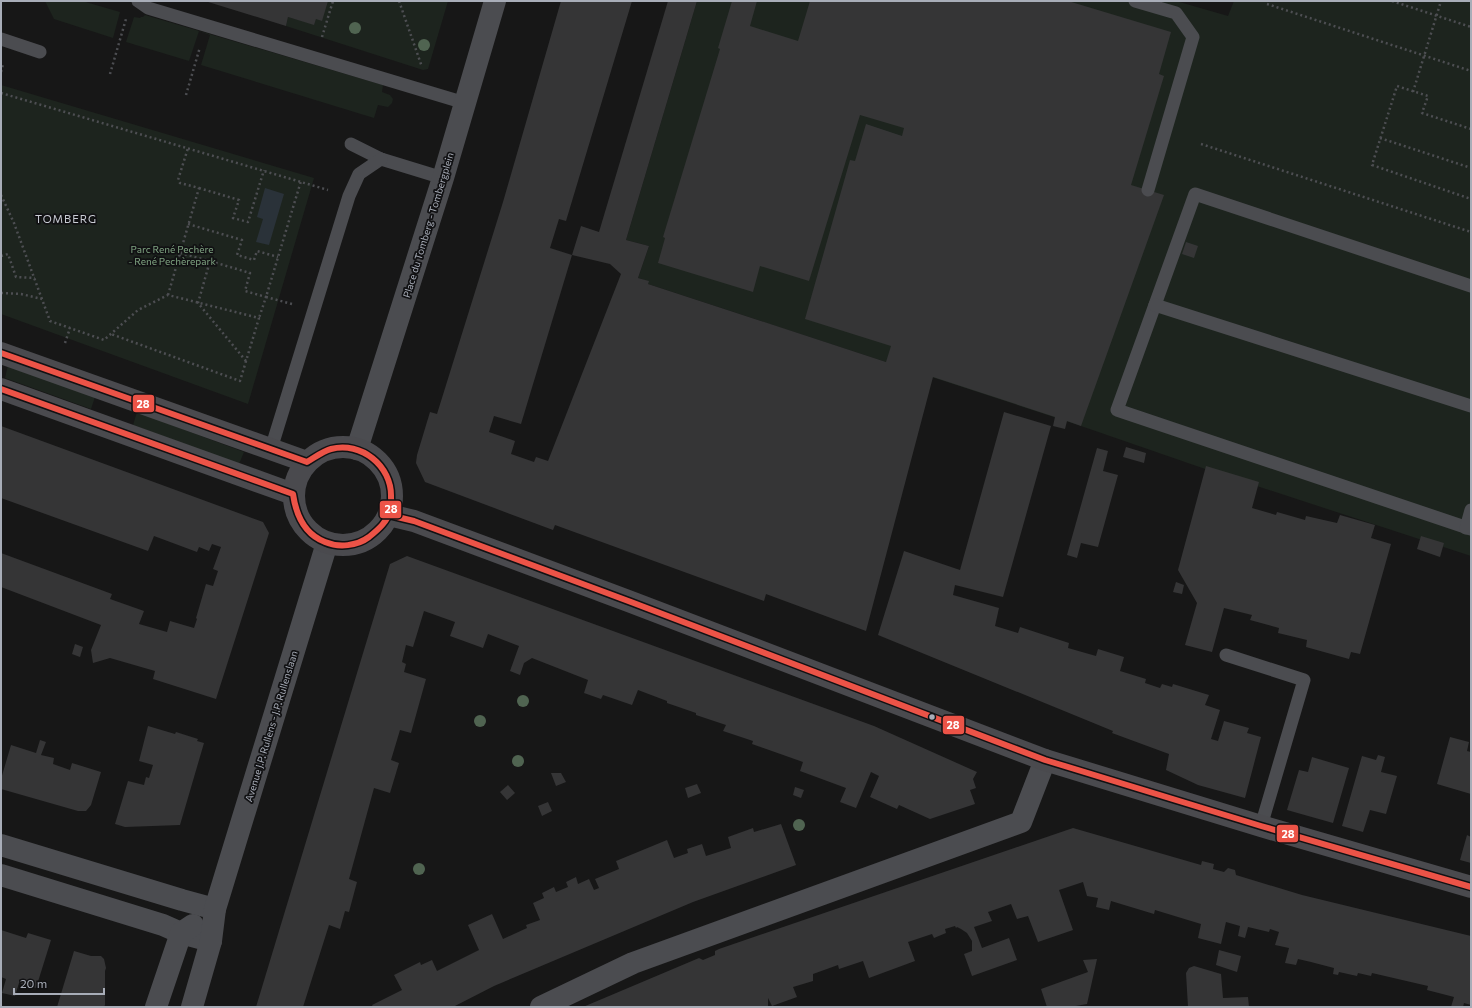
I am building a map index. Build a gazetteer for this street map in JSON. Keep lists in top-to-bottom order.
{
  "streets": {
    "street": ["Place du Tomberg - Tombergplein", "Avenue J.P. Rullens - J.P. Rullenslaan"]
  },
  "crossings": [
    ["Place du Tomberg - Tombergplein", "Avenue J.P. Rullens - J.P. Rullenslaan"]
  ],
  "districts": ["TOMBERG"],
  "parks": ["Parc René Pechère - René Pechèrepark"],
  "lines": ["transit line 28"],
  "scale_bar": "20 m"
}
